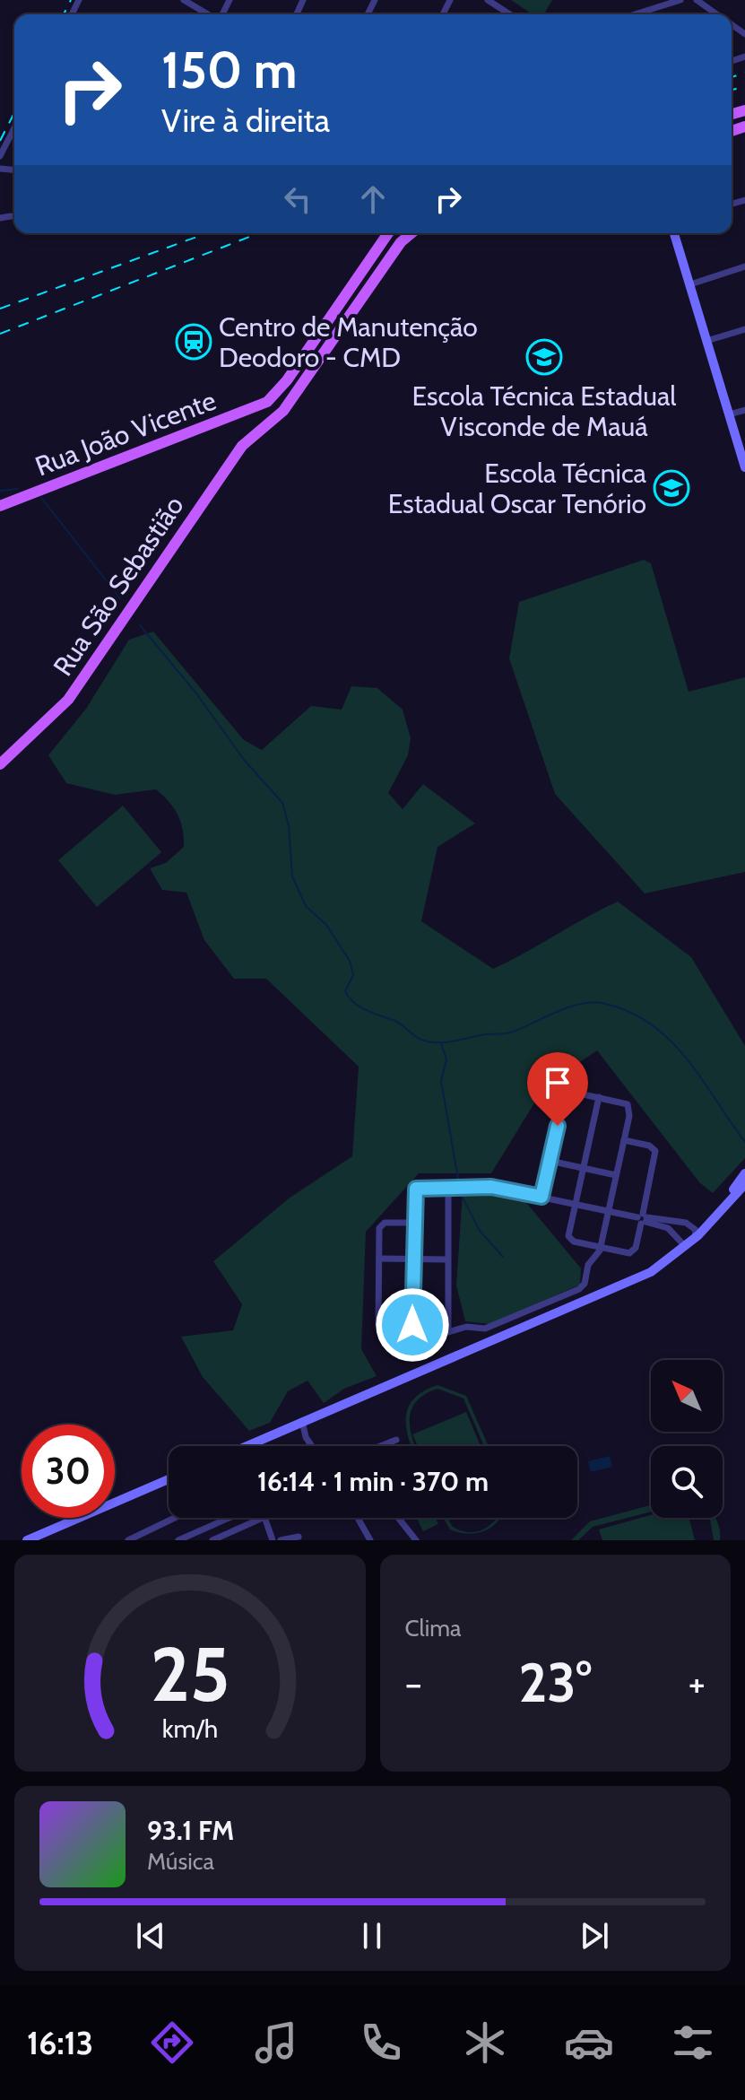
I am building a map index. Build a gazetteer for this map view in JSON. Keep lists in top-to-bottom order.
{
  "streets": {
    "main road": ["Rua João Vicente", "Rua São Sebastião"]
  },
  "places": {
    "station": ["Centro de Manutenção Deodoro - CMD"],
    "school or university": ["Escola Técnica Estadual Visconde de Mauá", "Escola Técnica Estadual Oscar Tenório"]
  },
  "north": "top left",
  "page": {
    "turn": ["150 m", "Vire à direita"],
    "limit": "30",
    "trip": "16:14 · 1 min · 370 m",
    "tile": "Clima",
    "heat": ["−", "23°", "+"],
    "song": ["93.1 FM", "Música"],
    "tabs": "16:13",
    "gauge": ["25", "km/h"]
  }
}
